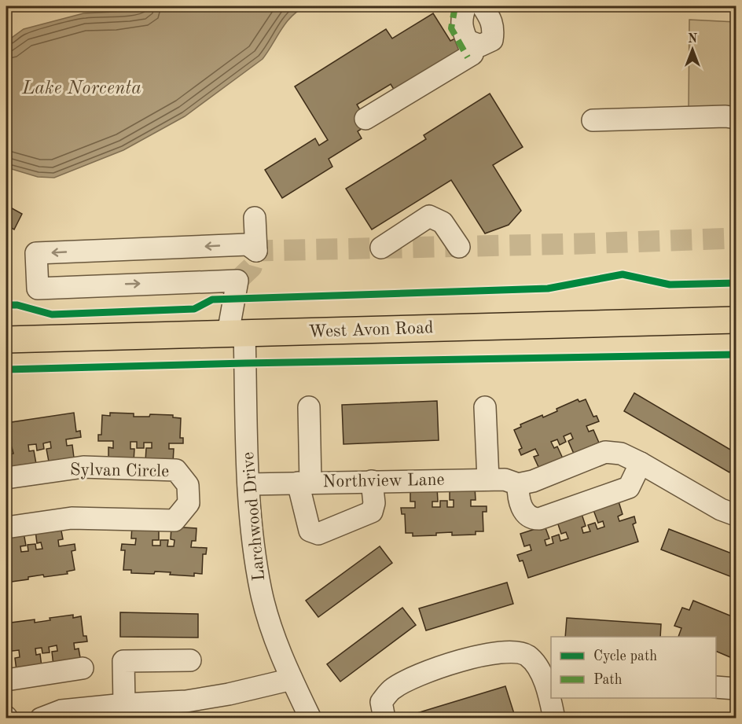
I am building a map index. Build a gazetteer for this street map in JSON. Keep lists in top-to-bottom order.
{
  "streets": {
    "main road": ["West Avon Road"],
    "street": ["Sylvan Circle", "Northview Lane", "Larchwood Drive"]
  },
  "crossings": [
    ["West Avon Road", "Larchwood Drive"],
    ["Northview Lane", "Larchwood Drive"]
  ],
  "water": ["Lake Norcenta"],
  "legend": ["Cycle path", "Path"],
  "north": "top"
}
